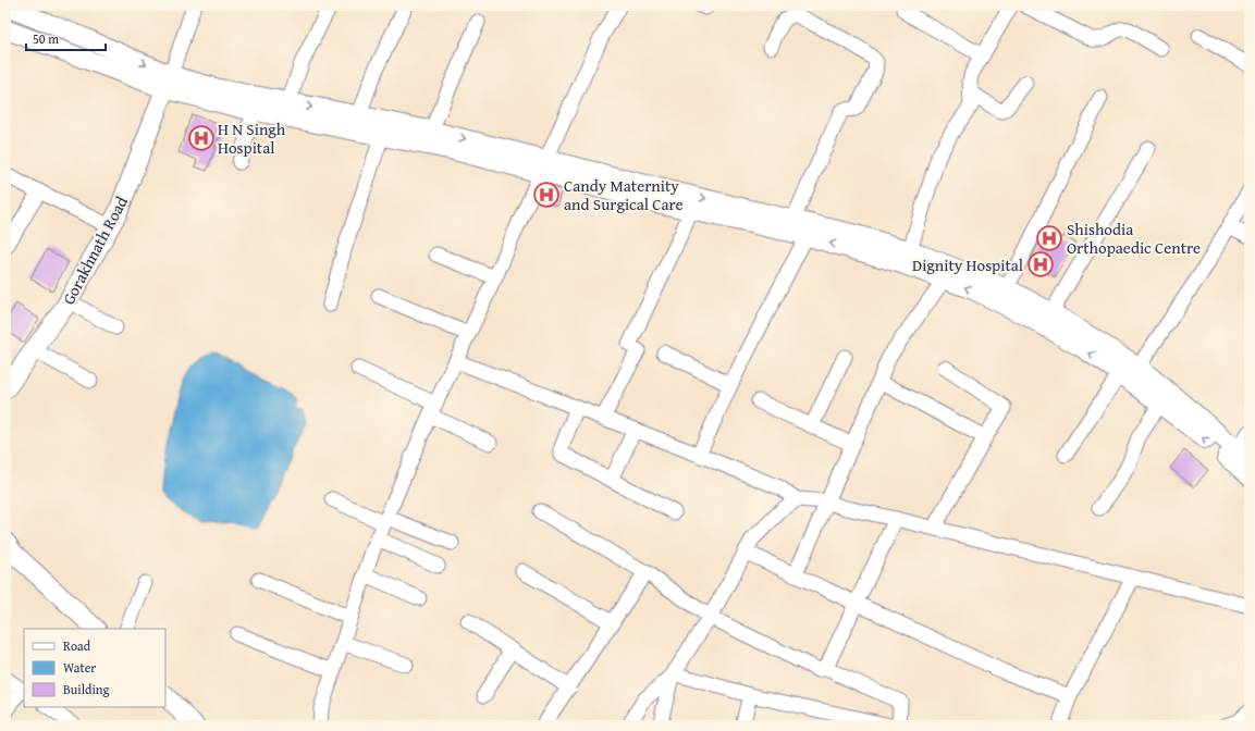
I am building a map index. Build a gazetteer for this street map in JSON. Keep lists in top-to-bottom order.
{
  "streets": {
    "main road": ["Gorakhnath Road"]
  },
  "places": {
    "hospital": [
      "H N Singh Hospital",
      "Candy Maternity and Surgical Care",
      "Shishodia Orthopaedic Centre",
      "Dignity Hospital"
    ]
  },
  "legend": ["Road", "Water", "Building"],
  "scale_bar": "50 m"
}
